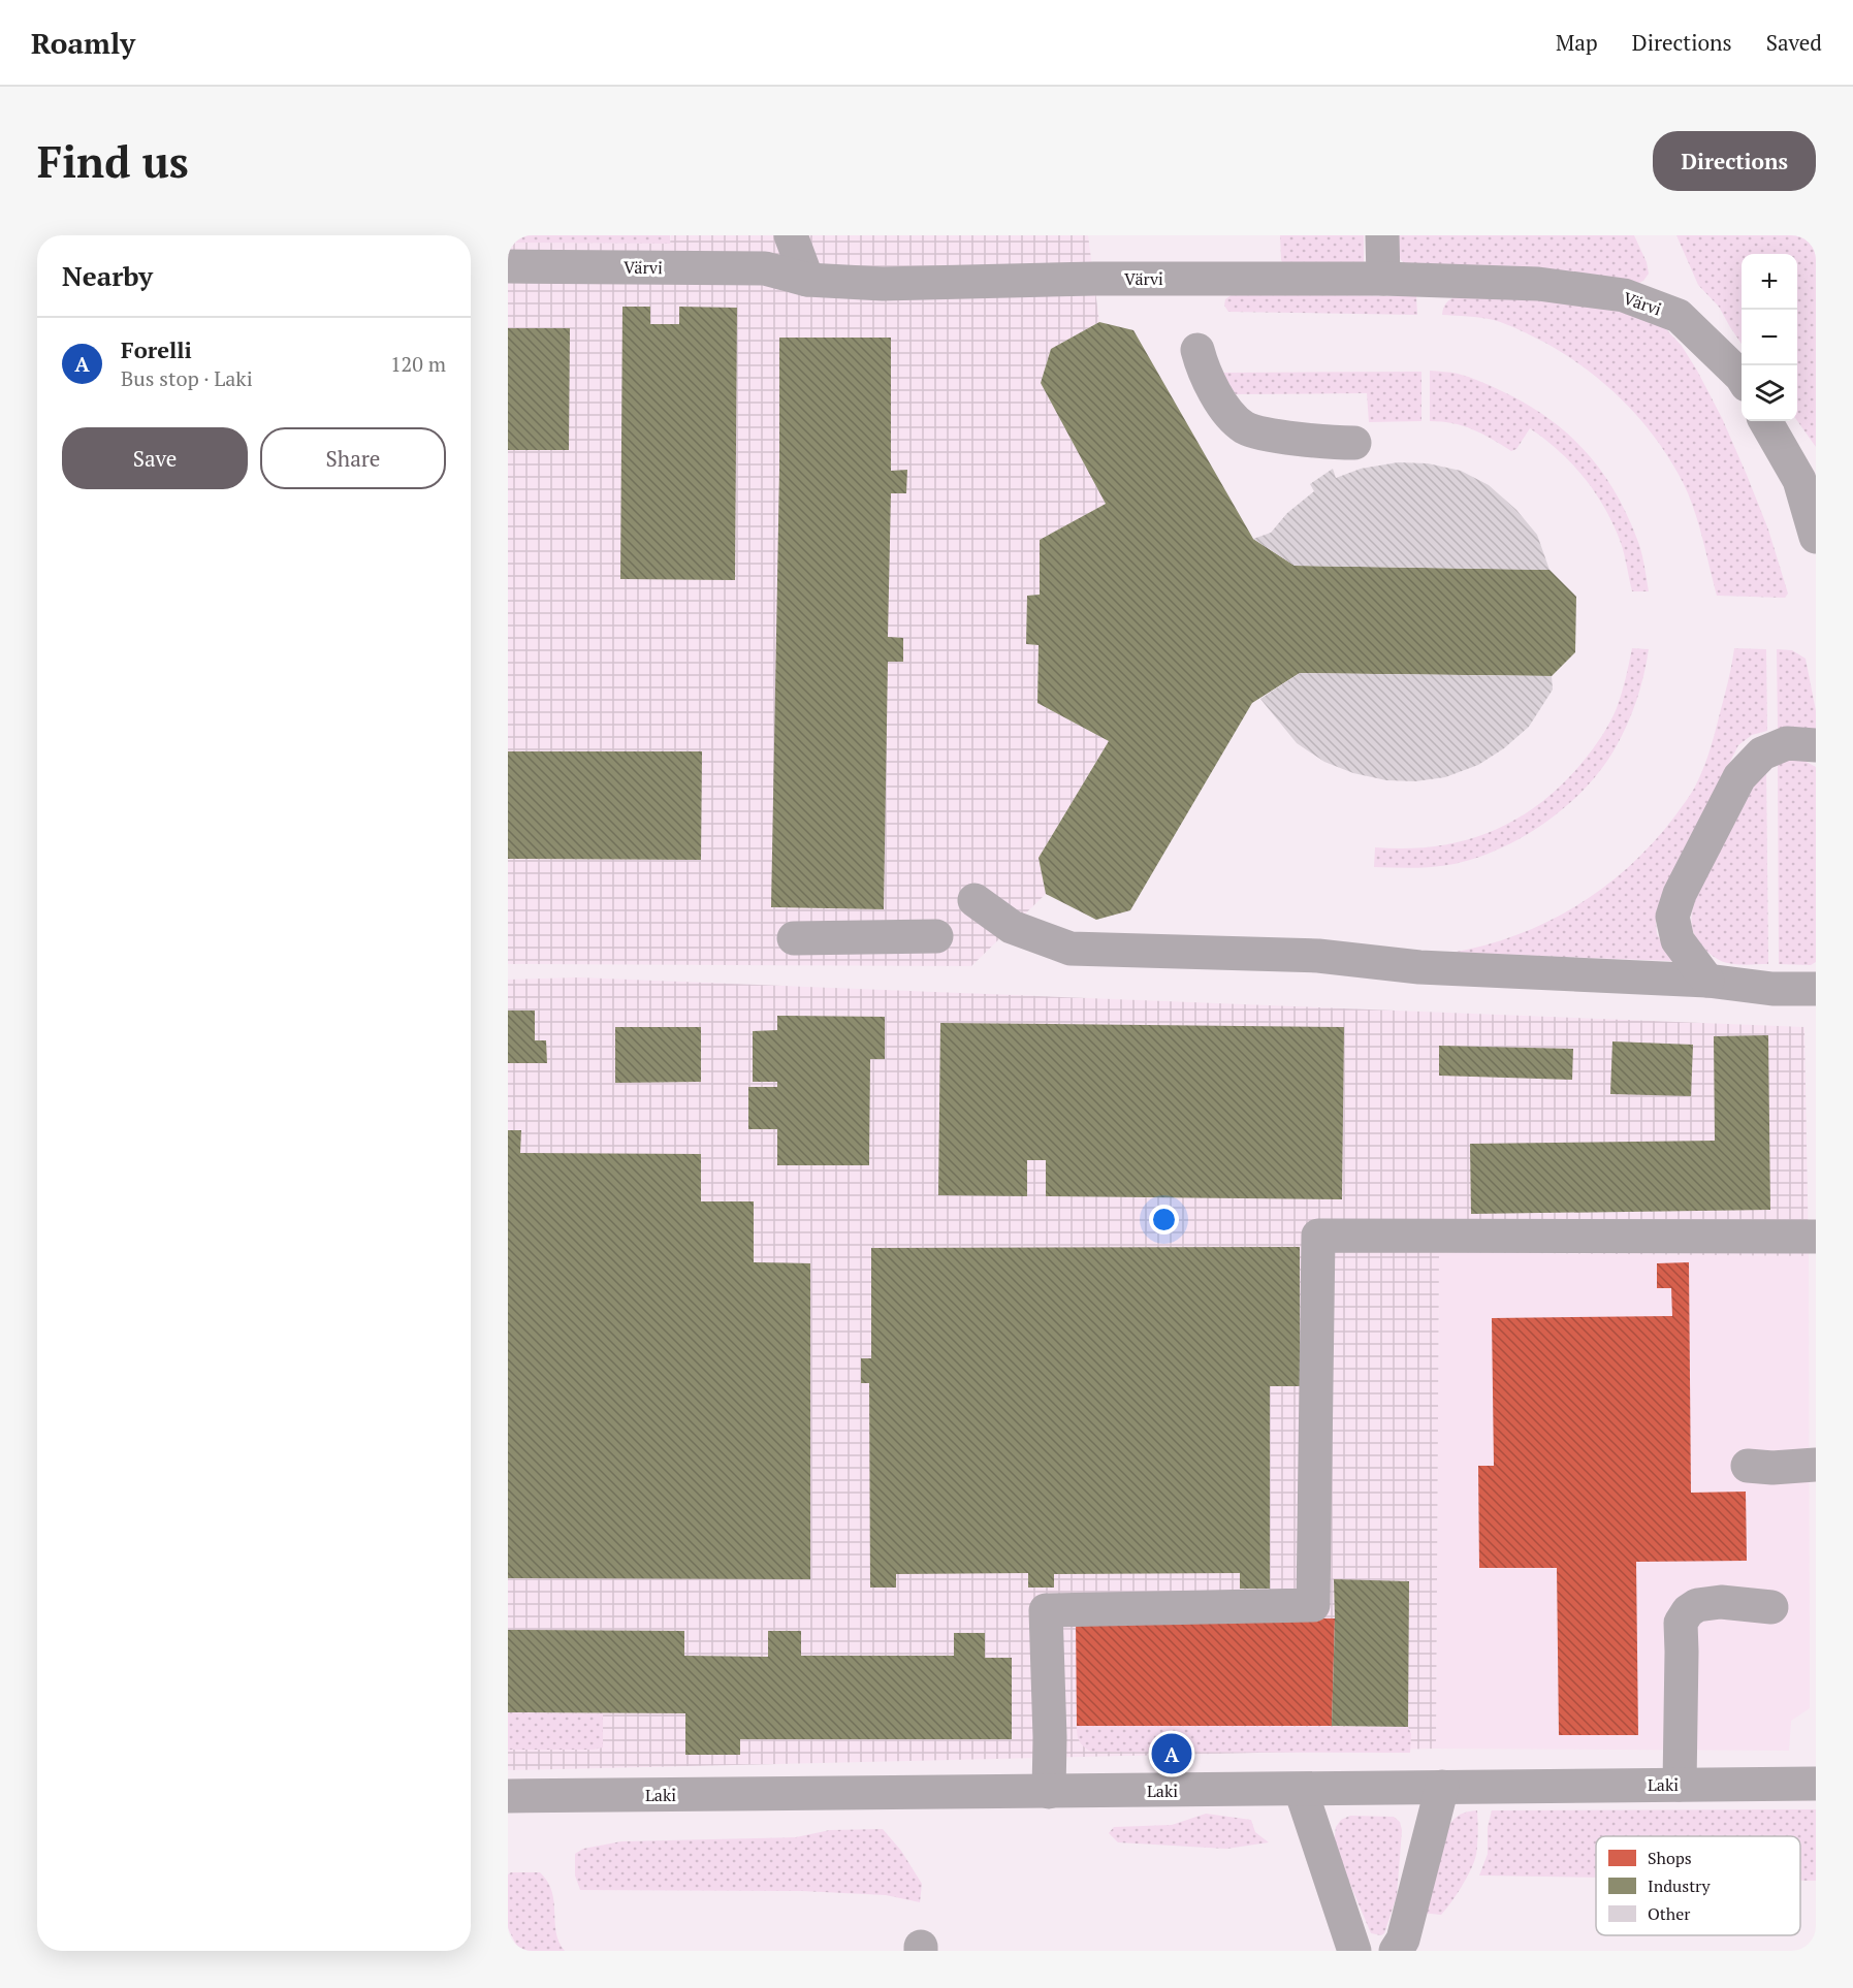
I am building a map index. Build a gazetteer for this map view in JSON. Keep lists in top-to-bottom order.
{
  "streets": {
    "street": ["Värvi", "Laki"]
  },
  "legend": ["Shops", "Industry", "Other"],
  "page": {
    "header": "Roamly",
    "nav": ["Map", "Directions", "Saved"],
    "buttons": [
      "Directions",
      ["Save", "Share"]
    ],
    "title": "Find us",
    "heading": "Nearby",
    "map_buttons": ["+", "−"],
    "list": [
      {
        "mark": "A",
        "name": "Forelli",
        "note": "Bus stop · Laki",
        "value": "120 m"
      }
    ],
    "pins": "A"
  }
}
